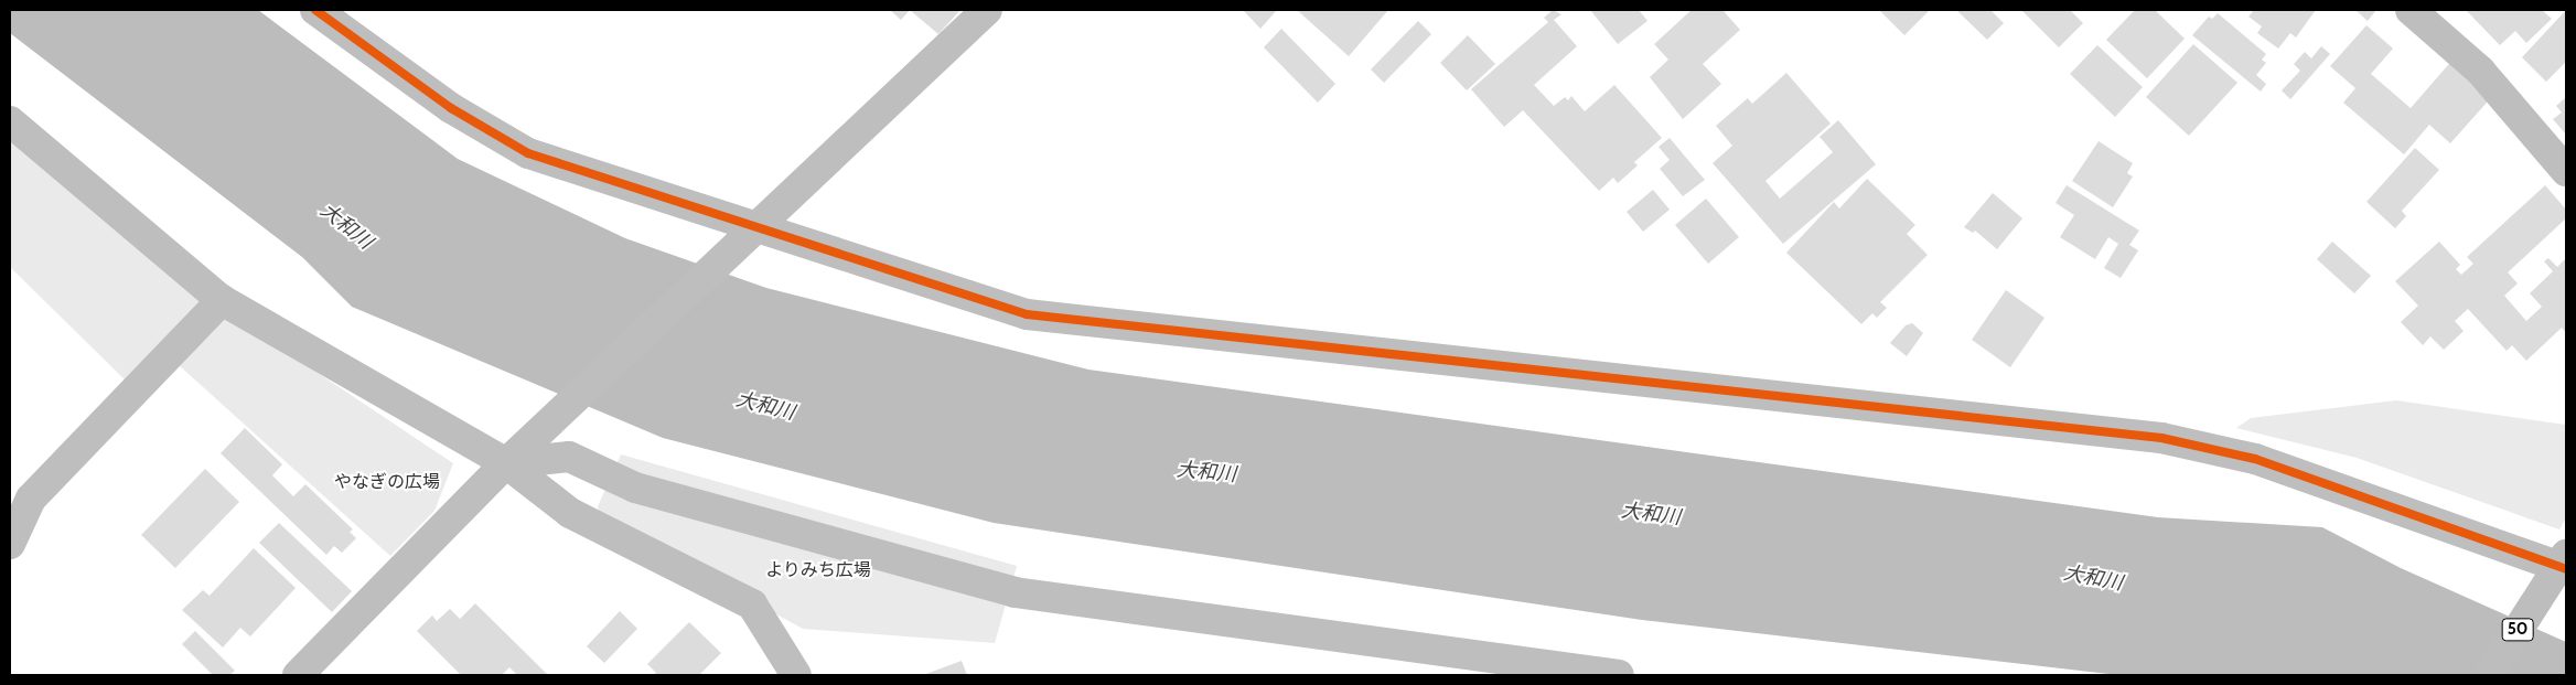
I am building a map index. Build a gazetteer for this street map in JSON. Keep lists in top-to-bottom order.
{
  "streets": {
    "main road": ["50"]
  },
  "water": ["大和川"],
  "parks": ["やなぎの広場", "よりみち広場"]
}
